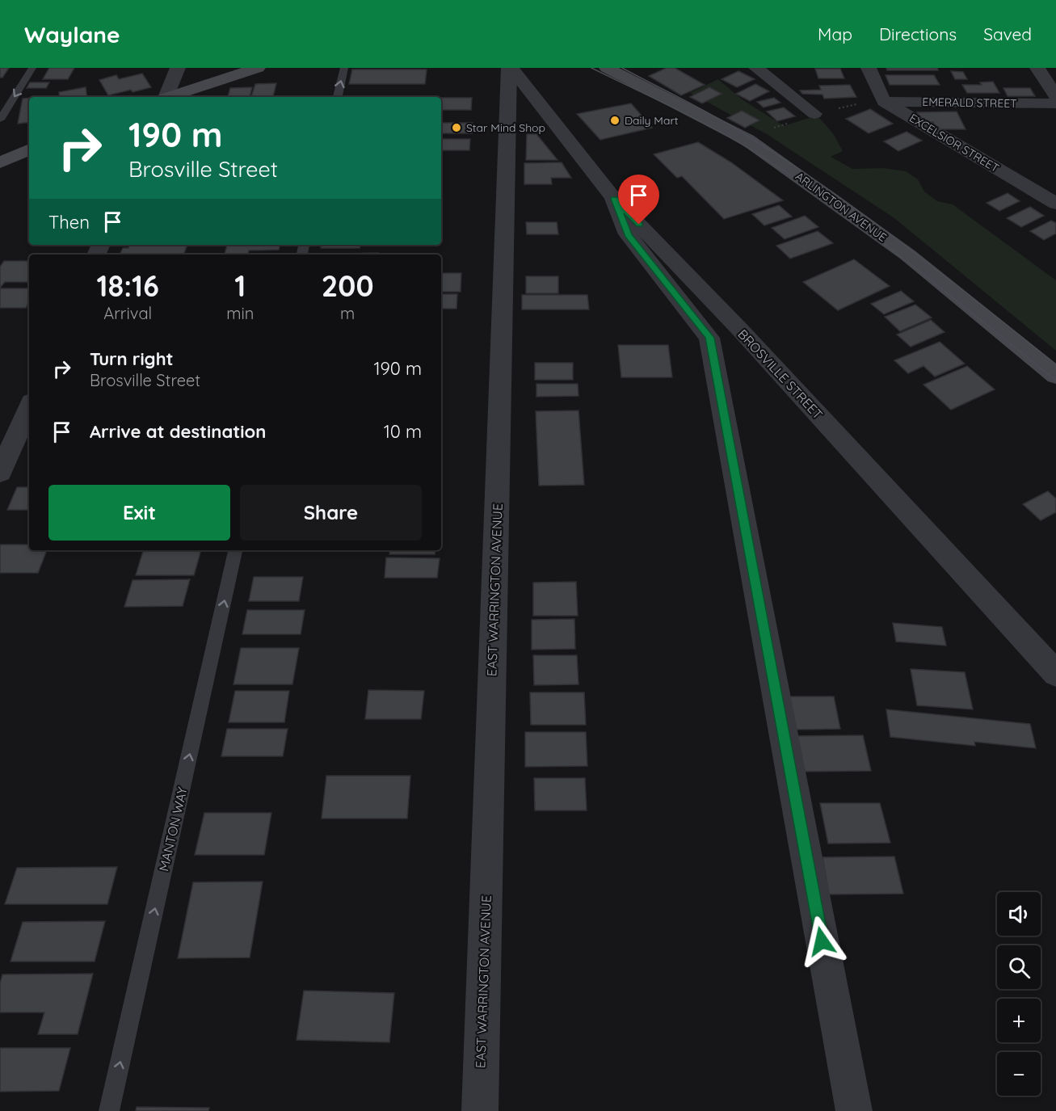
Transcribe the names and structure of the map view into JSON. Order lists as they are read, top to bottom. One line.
{"streets":{"main road":["ARLINGTON AVENUE"],"street":["EMERALD STREET","EXCELSIOR STREET","BROSVILLE STREET","EAST WARRINGTON AVENUE"],"lane":["MANTON WAY"]},"crossings":[["EMERALD STREET","EXCELSIOR STREET"],["BROSVILLE STREET","EAST WARRINGTON AVENUE"]],"one_way":["MANTON WAY"],"places":["Daily Mart","Star Mind Shop"],"page":{"header":"Waylane","nav":["Map","Directions","Saved"],"turn":["190 m","Brosville Street"],"then":"Then","eta":["18:16","Arrival","1","min","200","m"],"list":[{"name":"Turn right","note":"Brosville Street","value":"190 m"},{"name":"Arrive at destination","value":"10 m"}],"buttons":["Exit","Share"],"map_buttons":["+","−"]}}
